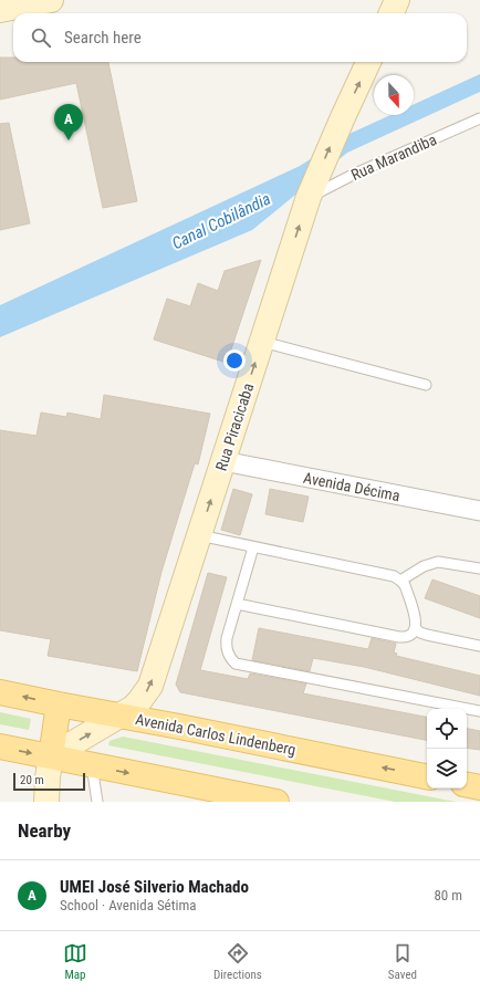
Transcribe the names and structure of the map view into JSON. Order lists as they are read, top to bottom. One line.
{"streets":{"main road":["Avenida Carlos Lindenberg"],"street":["Rua Piracicaba","Avenida Décima"],"lane":["Rua Marandiba"]},"crossings":[["Rua Marandiba","Rua Piracicaba"],["Rua Piracicaba","Avenida Décima"],["Rua Piracicaba","Avenida Carlos Lindenberg"]],"one_way":["Rua Piracicaba"],"water":["Canal Cobilândia"],"scale_bar":"20 m","north":"bottom","page":{"search":"Search here","pins":"A","scale":"20 m","heading":"Nearby","list":[{"mark":"A","name":"UMEI José Silverio Machado","note":"School · Avenida Sétima","value":"80 m"}],"nav":["Map","Directions","Saved"]}}
